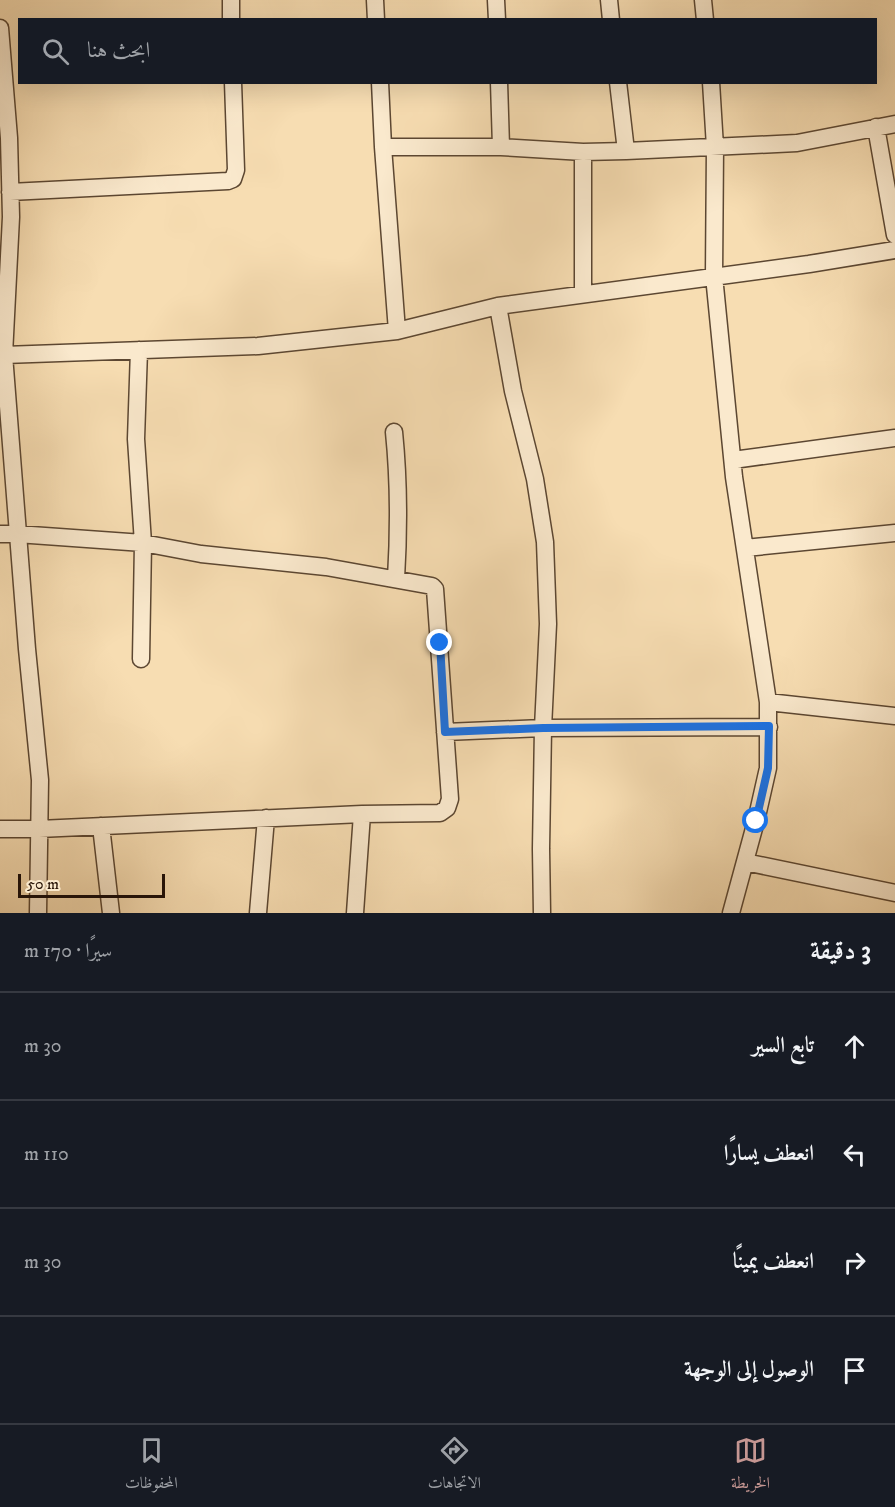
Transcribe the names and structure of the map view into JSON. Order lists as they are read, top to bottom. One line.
{"scale_bar":"50 m","page":{"search":"ابحث هنا","scale":"50 m","heading":["3 دقيقة","سيرًا · 170 m"],"list":[["تابع السير","30 m"],["انعطف يسارًا","110 m"],["انعطف يمينًا","30 m"],"الوصول إلى الوجهة"],"nav":["الخريطة","الاتجاهات","المحفوظات"]}}
